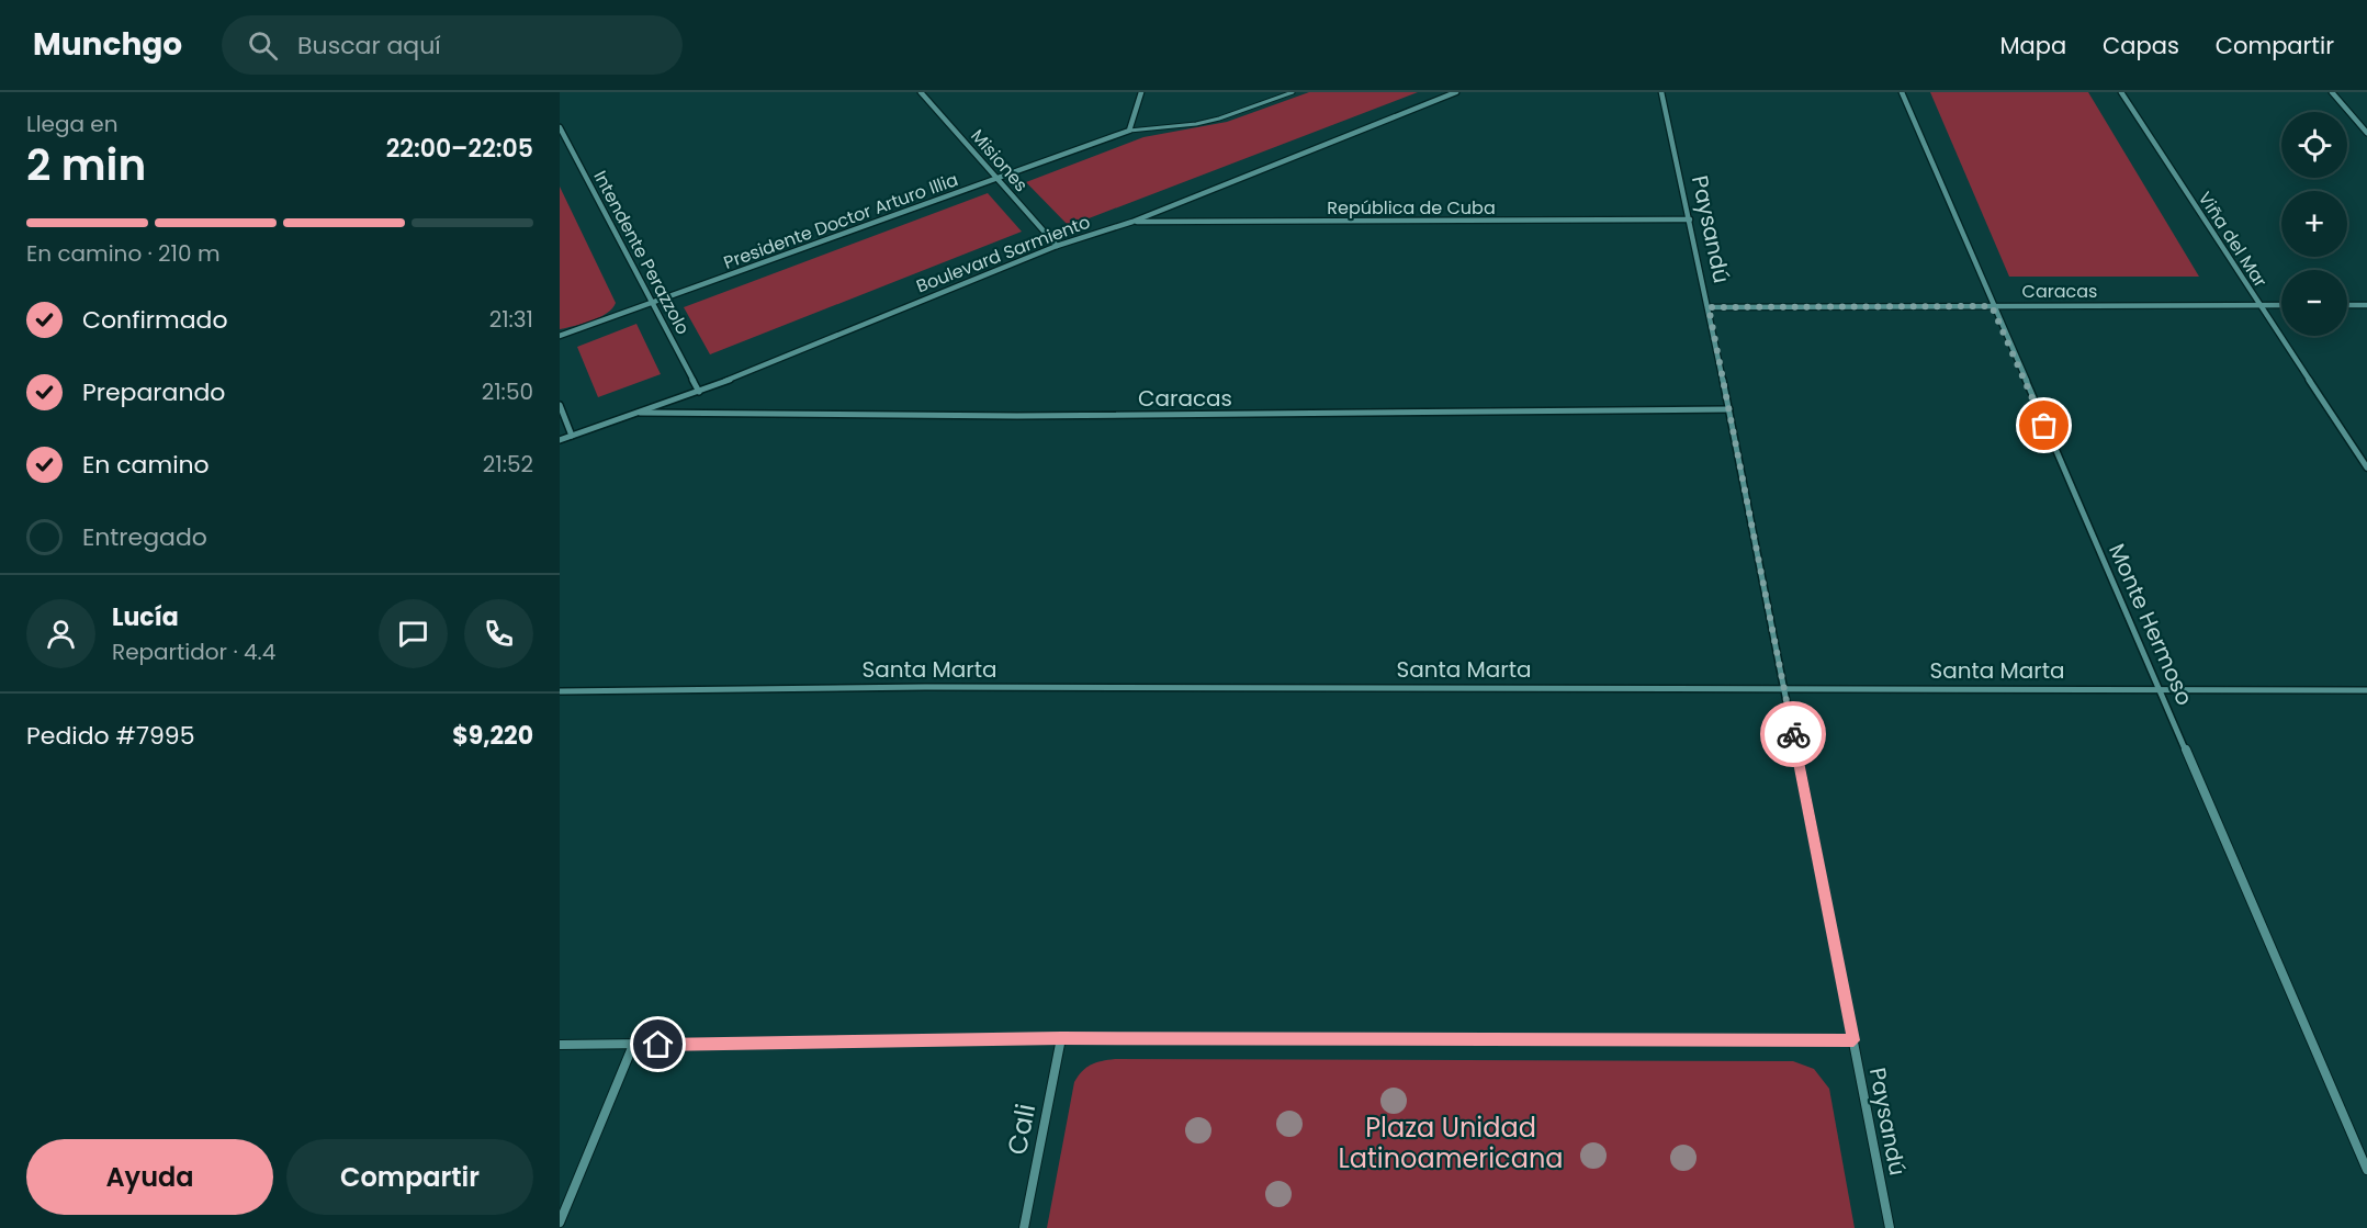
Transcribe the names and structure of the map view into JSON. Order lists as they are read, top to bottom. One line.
{"streets":{"street":["Misiones","República de Cuba","Presidente Doctor Arturo Illia","Paysandú","Viña del Mar","Intendente Perazzolo","Boulevard Sarmiento","Caracas","Monte Hermoso","Santa Marta","Cali"]},"crossings":[["Misiones","Presidente Doctor Arturo Illia"],["Misiones","Boulevard Sarmiento"],["República de Cuba","Paysandú"],["República de Cuba","Boulevard Sarmiento"],["Presidente Doctor Arturo Illia","Intendente Perazzolo"],["Paysandú","Caracas"],["Paysandú","Santa Marta"],["Viña del Mar","Caracas"],["Intendente Perazzolo","Boulevard Sarmiento"],["Boulevard Sarmiento","Caracas"],["Caracas","Monte Hermoso"],["Monte Hermoso","Santa Marta"]],"parks":["Plaza Unidad Latinoamericana"],"page":{"header":"Munchgo","search":"Buscar aquí","nav":["Mapa","Capas","Compartir"],"heading":["2 min","Llega en","22:00–22:05"],"panel":["Lucía","Repartidor · 4.4","Pedido #7995","$9,220"],"map_buttons":["+","−"],"bar":"En camino · 210 m","list":[["Confirmado","21:31"],["Preparando","21:50"],["En camino","21:52"],"Entregado"],"buttons":["Ayuda","Compartir"]}}
